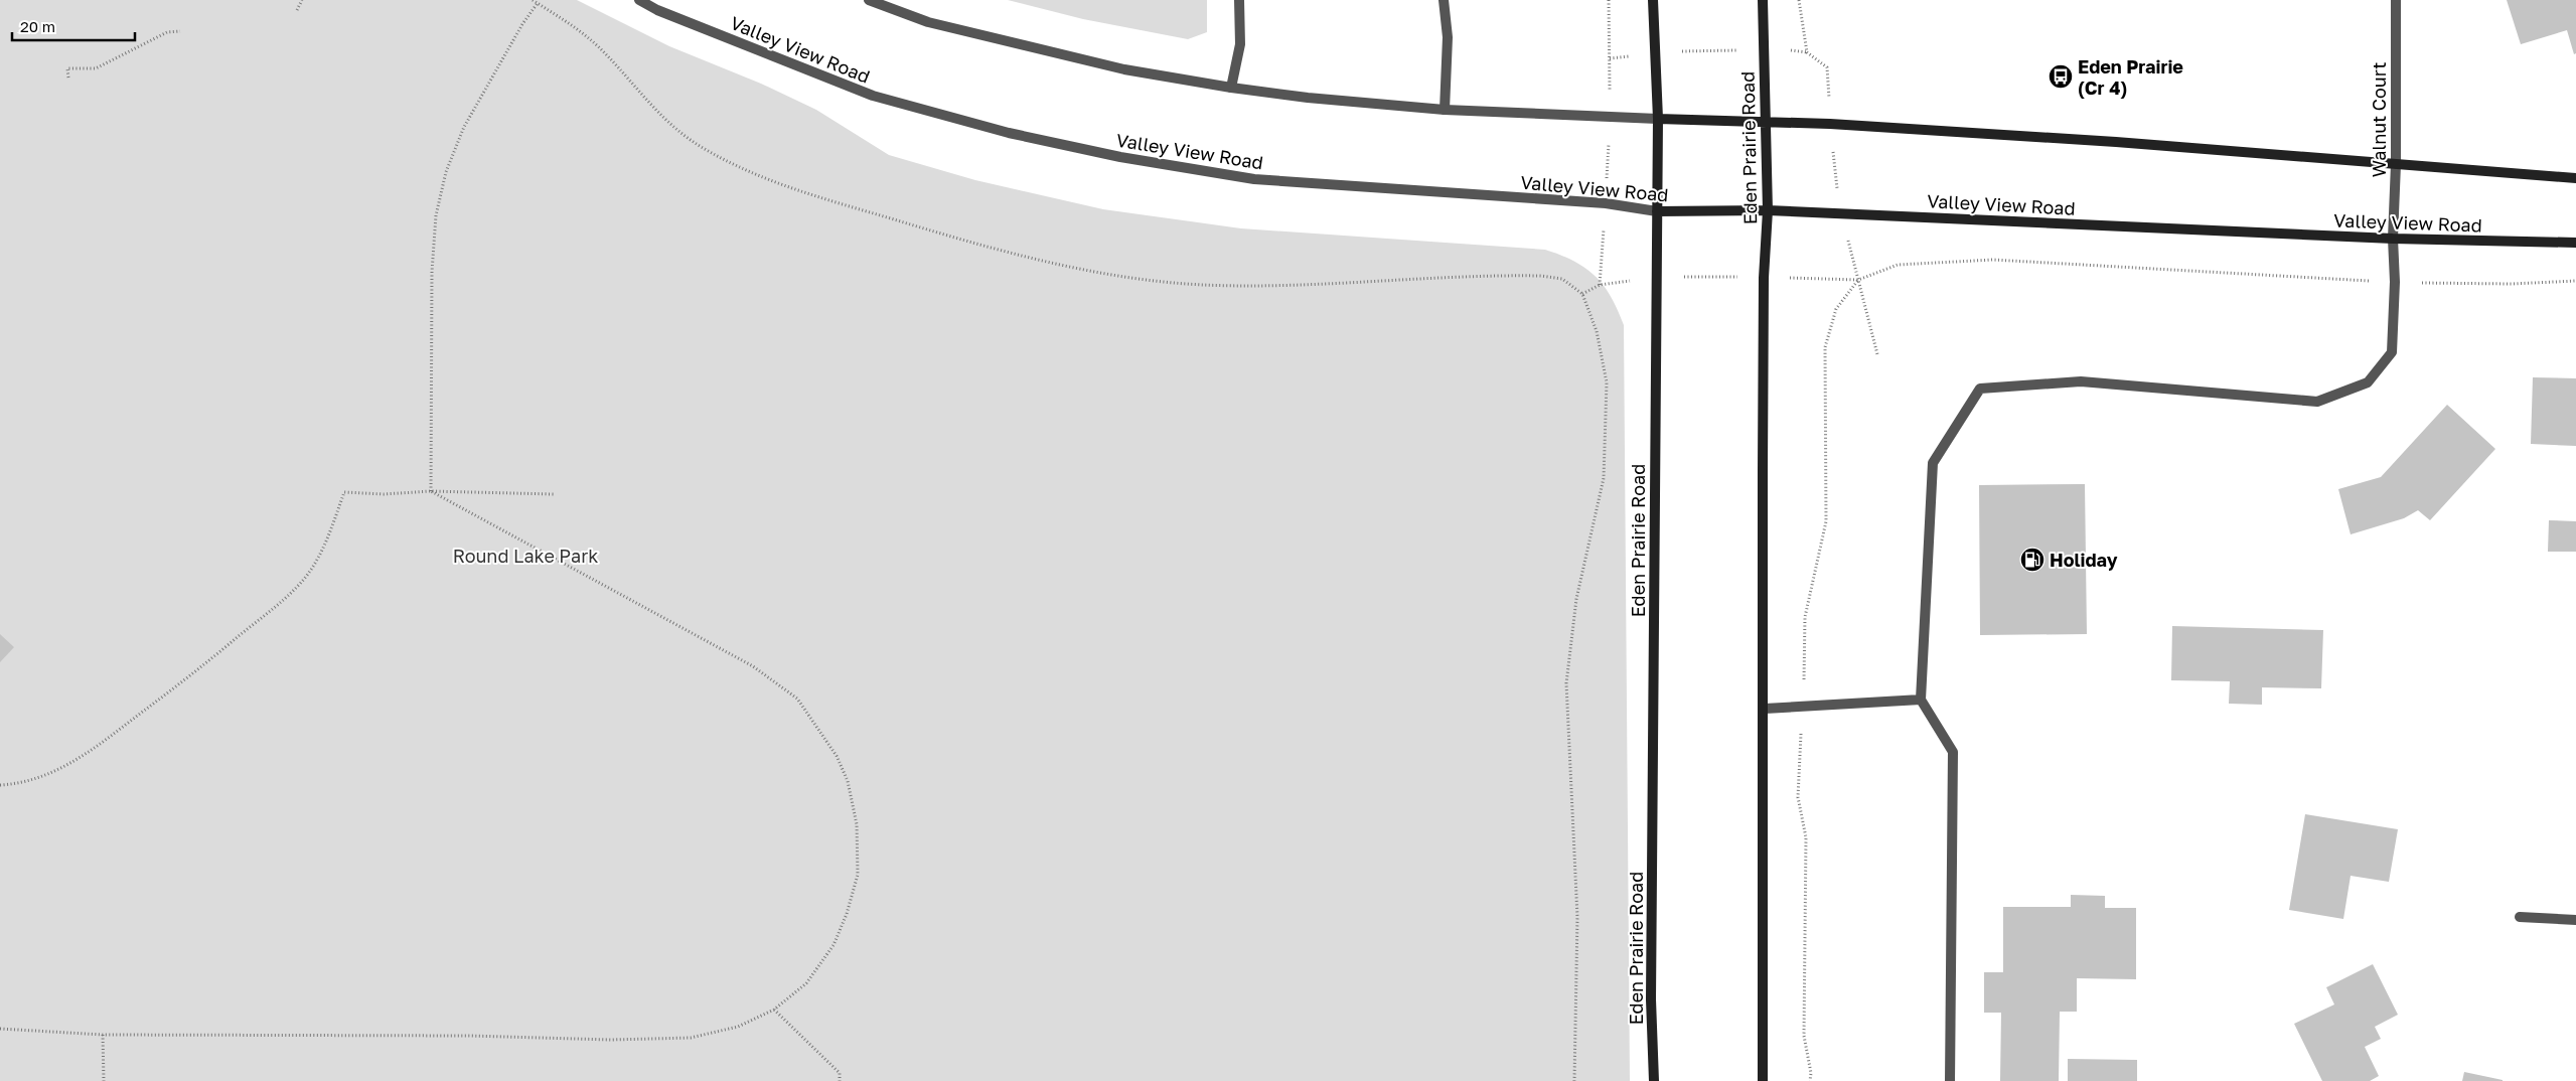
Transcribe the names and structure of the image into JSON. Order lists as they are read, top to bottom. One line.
{"streets":{"main road":["Valley View Road","Eden Prairie Road"],"street":["Walnut Court"]},"crossings":[["Valley View Road","Walnut Court"],["Valley View Road","Eden Prairie Road"]],"parks":["Round Lake Park"],"places":{"bus stop":["Eden Prairie (Cr 4)"],"fuel station":["Holiday"]},"scale_bar":"20 m"}
